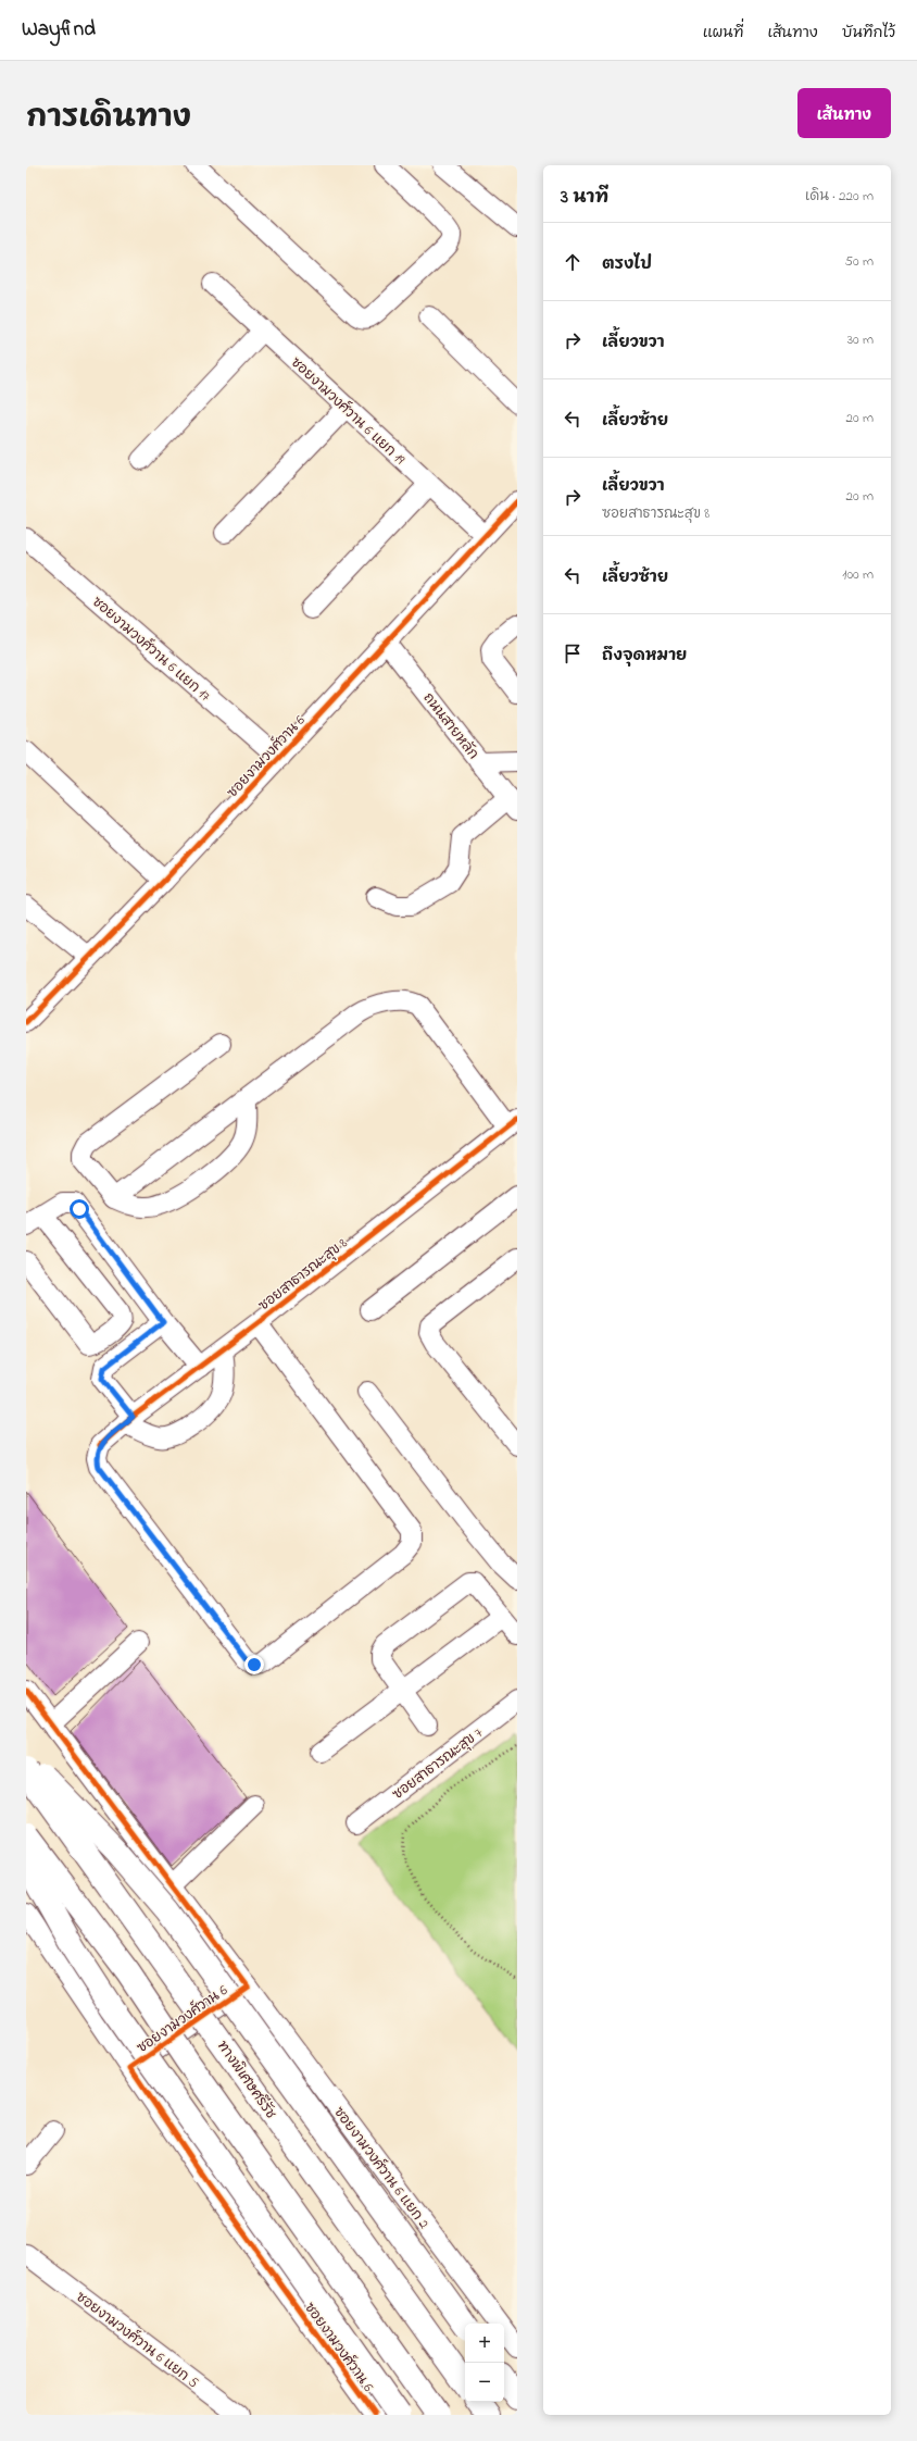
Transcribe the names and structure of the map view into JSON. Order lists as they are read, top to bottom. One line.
{"streets":{"highway":["ทางพิเศษศรีรัช"],"street":["ซอยงามวงศ์วาน 6 แยก 19","ซอยงามวงศ์วาน 6 แยก 17","ถนนสายหลัก","ซอยงามวงศ์วาน 6","ซอยสาธารณะสุข 8","ซอยสาธารณะสุข 7","ซอยงามวงศ์วาน 6 แยก 2","ซอยงามวงศ์วาน 6 แยก 5"]},"crossings":[["ซอยงามวงศ์วาน 6 แยก 19","ซอยงามวงศ์วาน 6"],["ซอยงามวงศ์วาน 6 แยก 17","ซอยงามวงศ์วาน 6"],["ถนนสายหลัก","ซอยงามวงศ์วาน 6"],["ซอยงามวงศ์วาน 6","ซอยงามวงศ์วาน 6 แยก 2"]],"page":{"header":"Wayfind","nav":["แผนที่","เส้นทาง","บันทึกไว้"],"title":"การเดินทาง","buttons":"เส้นทาง","heading":["3 นาที","เดิน · 220 m"],"list":[["ตรงไป","50 m"],["เลี้ยวขวา","30 m"],["เลี้ยวซ้าย","20 m"],["เลี้ยวขวา","ซอยสาธารณะสุข 8","20 m"],["เลี้ยวซ้าย","100 m"],"ถึงจุดหมาย"],"map_buttons":["+","−"]}}
